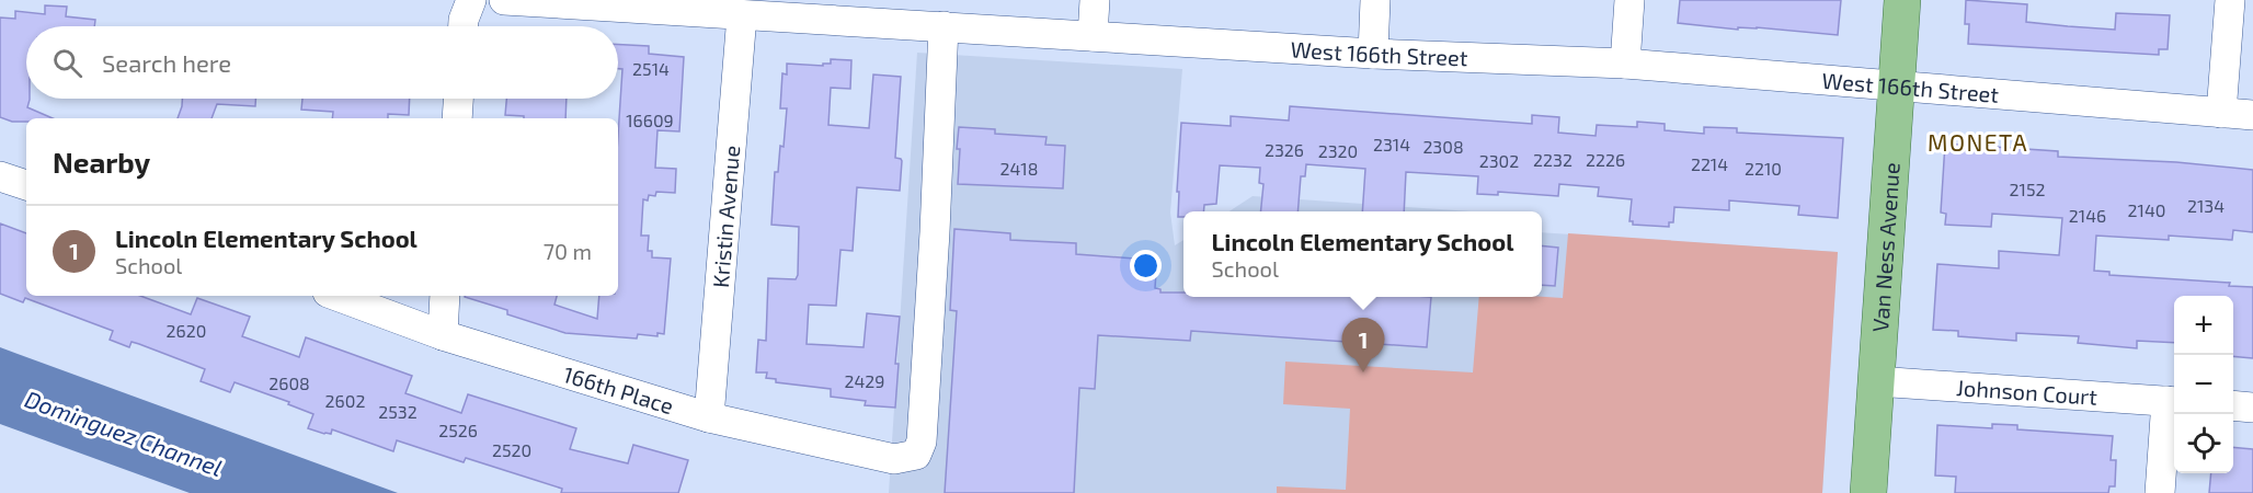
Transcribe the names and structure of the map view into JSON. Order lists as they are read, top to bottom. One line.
{"streets":{"main road":["Van Ness Avenue"],"street":["West 166th Street","Kristin Avenue","166th Place","Johnson Court"]},"crossings":[["West 166th Street","Kristin Avenue"],["West 166th Street","Van Ness Avenue"],["West 166th Street","166th Place"],["Kristin Avenue","166th Place"],["Van Ness Avenue","Johnson Court"]],"districts":["MONETA"],"water":["Dominguez Channel"],"house_numbers":["2514","16609","2314","2308","2326","2320","2232","2226","2302","2214","2418","2210","2152","2134","2140","2146","2620","2429","2608","2602","2532","2526","2520"],"page":{"search":"Search here","heading":"Nearby","list":[{"mark":"1","name":"Lincoln Elementary School","note":"School","value":"70 m"}],"popup":["Lincoln Elementary School","School"],"map_buttons":["+","−"],"pins":"1"}}
